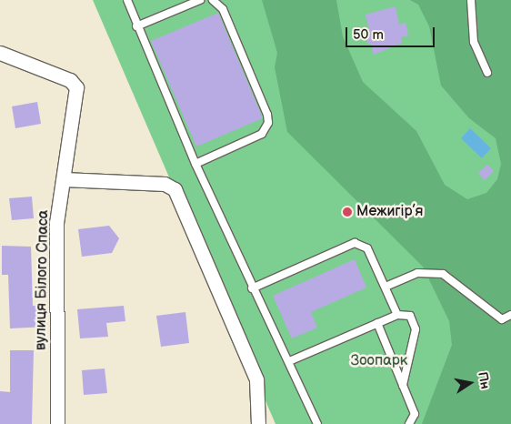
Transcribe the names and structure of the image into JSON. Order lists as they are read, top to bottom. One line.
{"streets":{"street":["вулиця Білого Спаса"]},"parks":["Зоопарк"],"places":["Межигір’я"],"scale_bar":"50 m","north":"right"}
